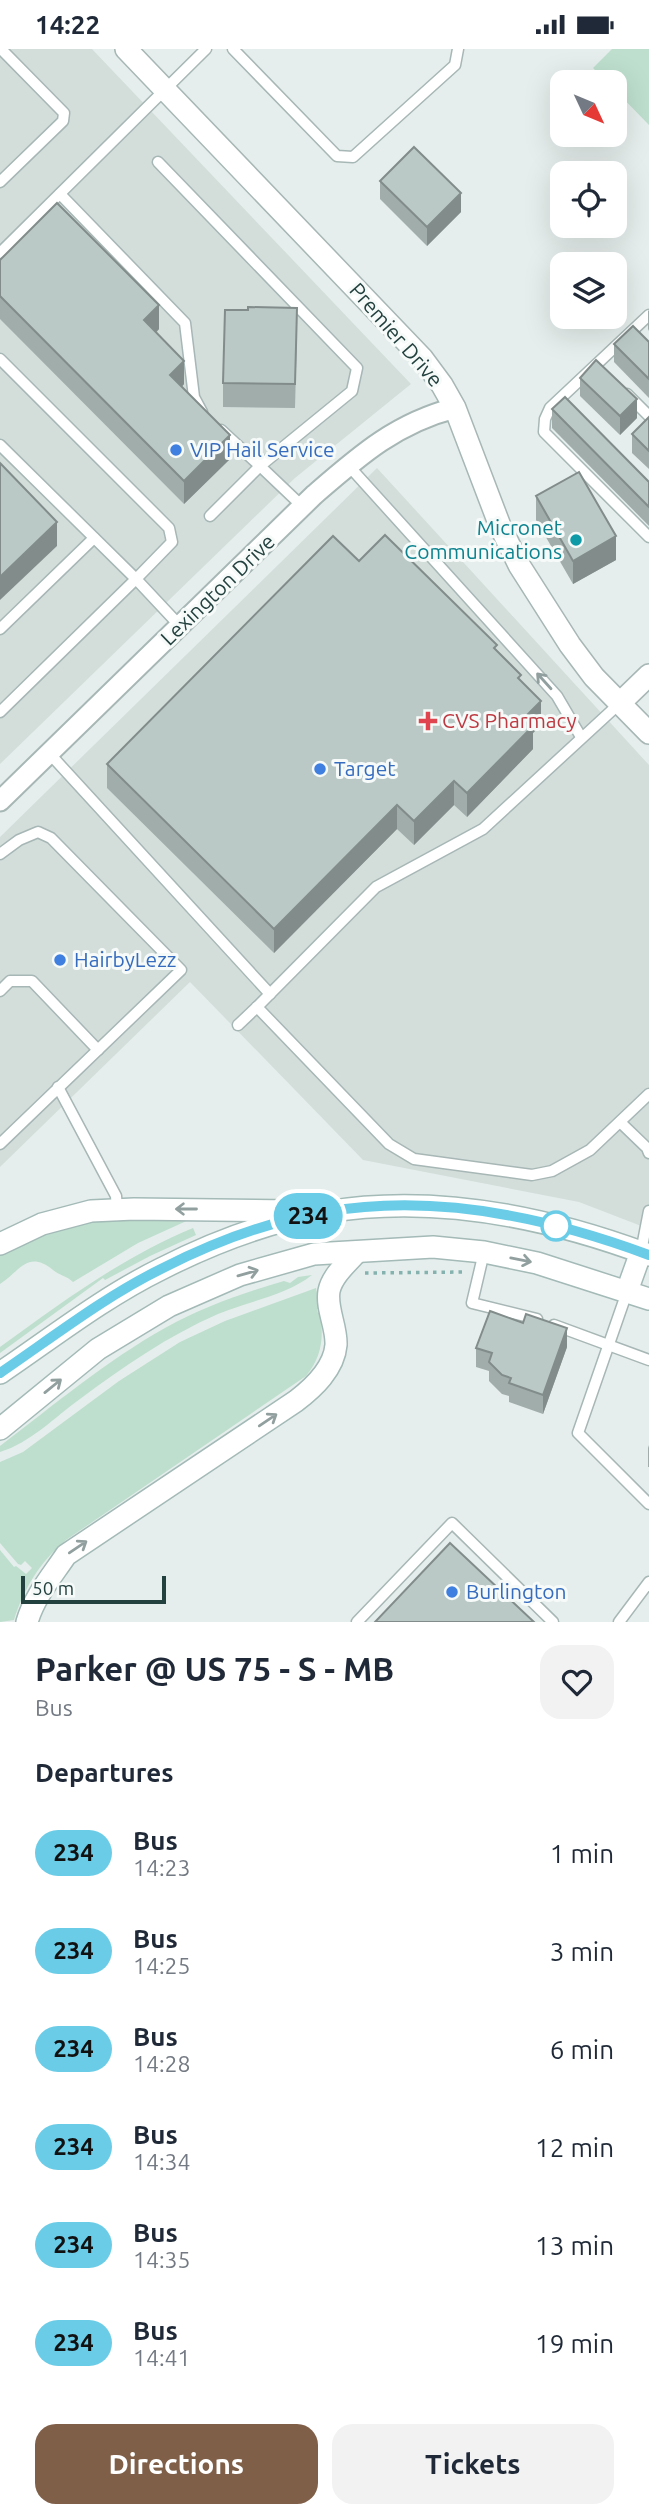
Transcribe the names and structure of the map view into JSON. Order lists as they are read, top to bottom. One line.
{"streets":{"main road":["Premier Drive"],"street":["Lexington Drive"]},"crossings":[["Premier Drive","Lexington Drive"]],"places":{"other":["VIP Hail Service","Micronet Communications","Target","HairbyLezz","Burlington"],"health":["CVS Pharmacy"]},"lines":["bus line 234"],"scale_bar":"50 m","north":"bottom right","page":{"status":"14:22","on_map":"234","scale":"50 m","heading":[["Parker @ US 75 - S - MB","Bus"],"Departures"],"list":[{"mark":"234","name":"Bus","note":"14:23","value":"1 min"},{"mark":"234","name":"Bus","note":"14:25","value":"3 min"},{"mark":"234","name":"Bus","note":"14:28","value":"6 min"},{"mark":"234","name":"Bus","note":"14:34","value":"12 min"},{"mark":"234","name":"Bus","note":"14:35","value":"13 min"},{"mark":"234","name":"Bus","note":"14:41","value":"19 min"}],"buttons":["Directions","Tickets"]}}
